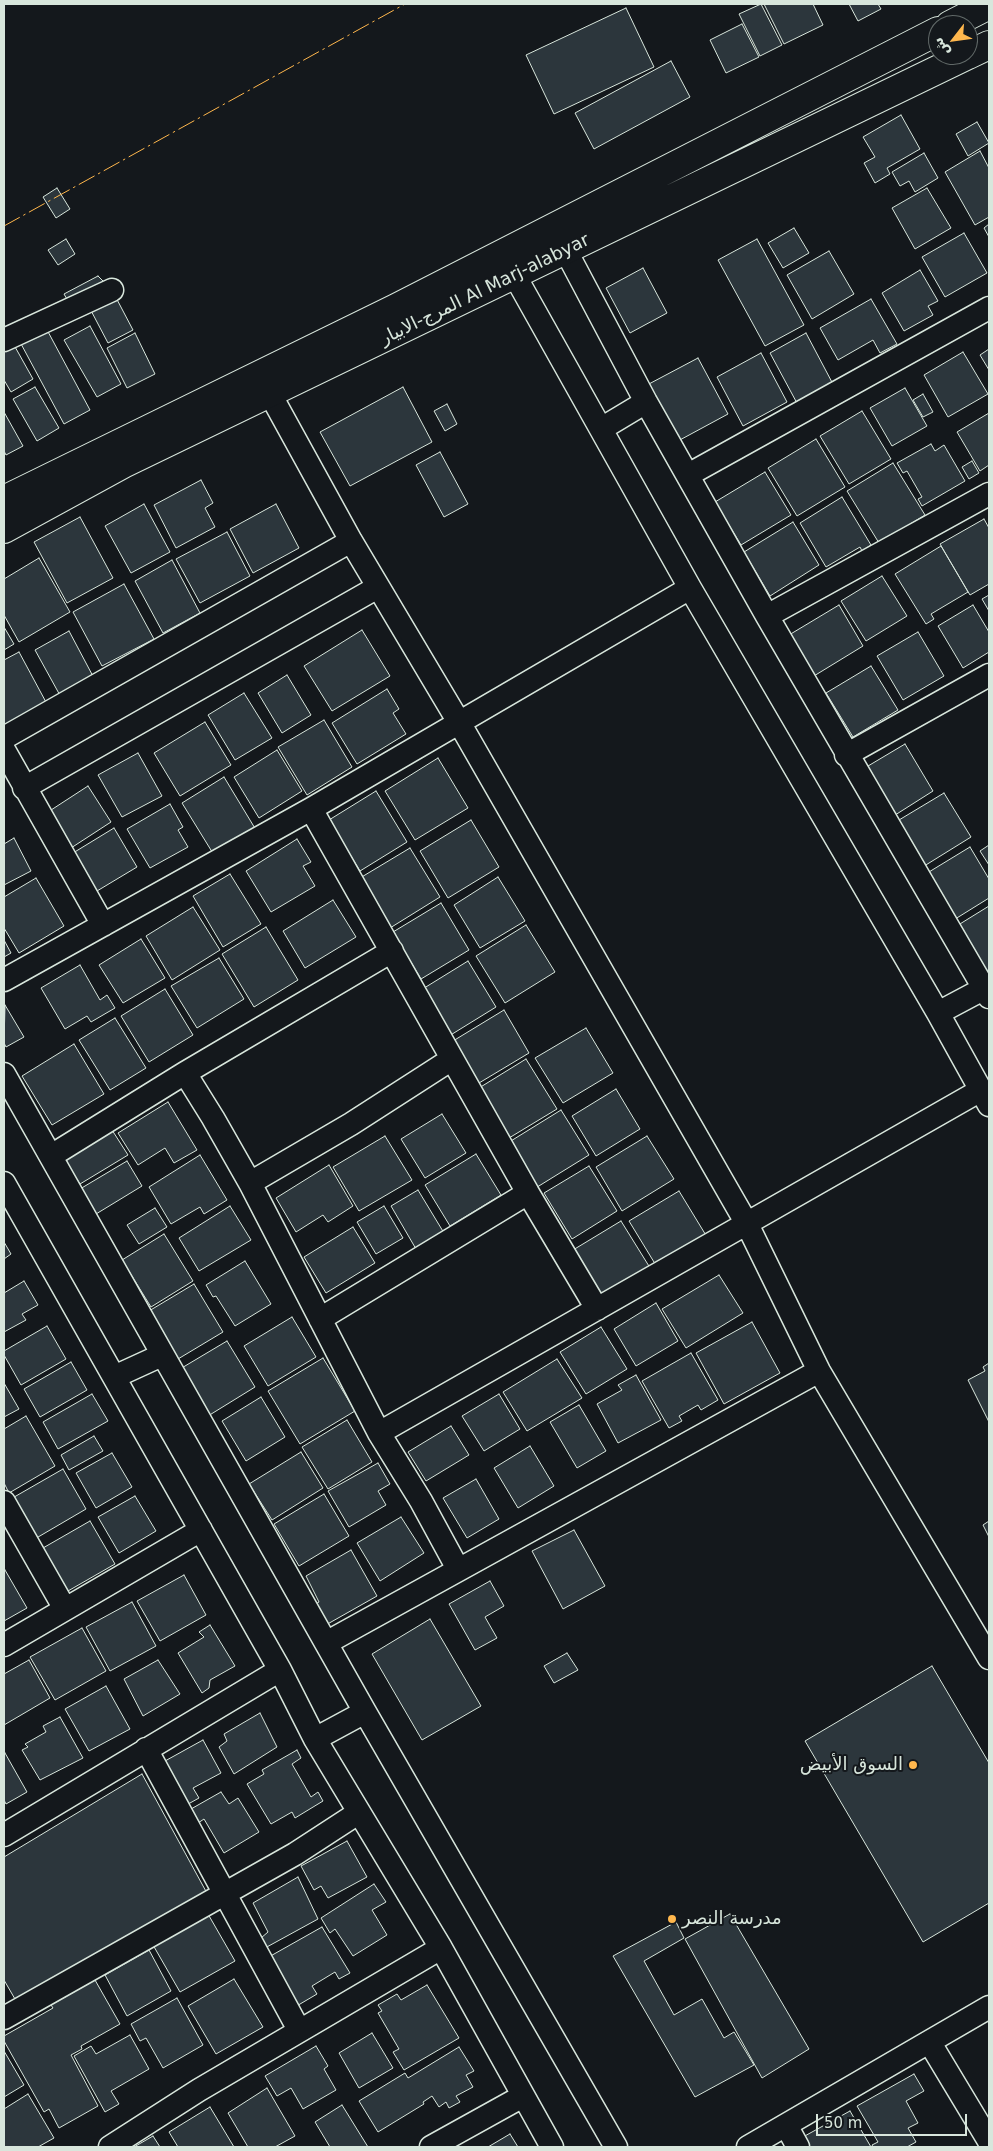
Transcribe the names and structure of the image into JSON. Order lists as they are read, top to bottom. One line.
{"streets":{"main road":["المرج-الابيار Al Marj-alabyar"]},"places":["السوق الأبيض","مدرسة النصر"],"scale_bar":"50 m","north":"bottom left"}
